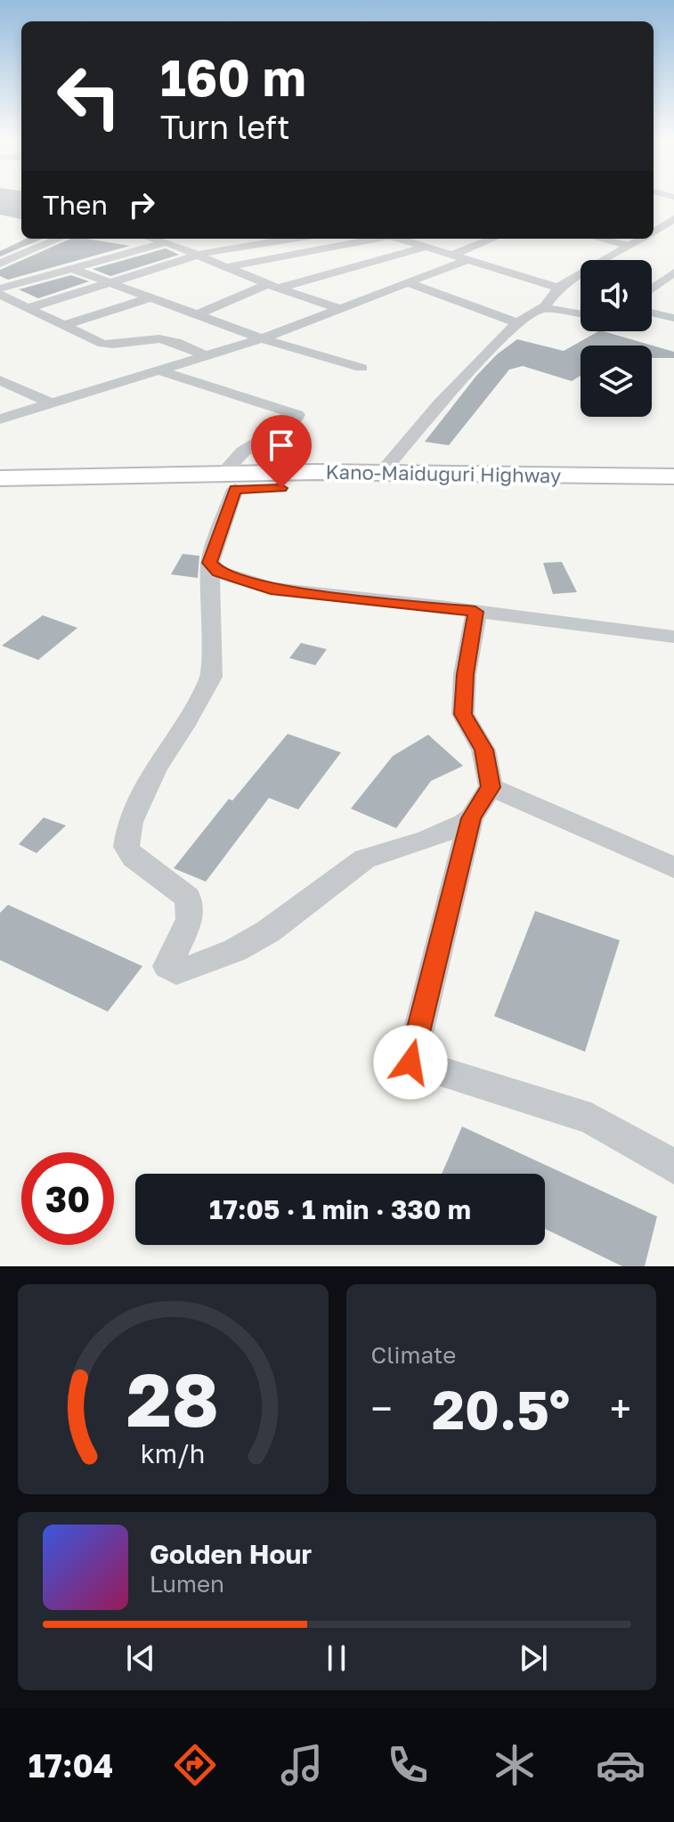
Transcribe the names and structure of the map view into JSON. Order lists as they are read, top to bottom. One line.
{"streets":{"highway":["Kano-Maiduguri Highway"]},"page":{"turn":["160 m","Turn left"],"then":"Then","limit":"30","trip":"17:05 · 1 min · 330 m","tile":"Climate","heat":["−","20.5°","+"],"song":["Golden Hour","Lumen"],"tabs":"17:04","gauge":["28","km/h"]}}
